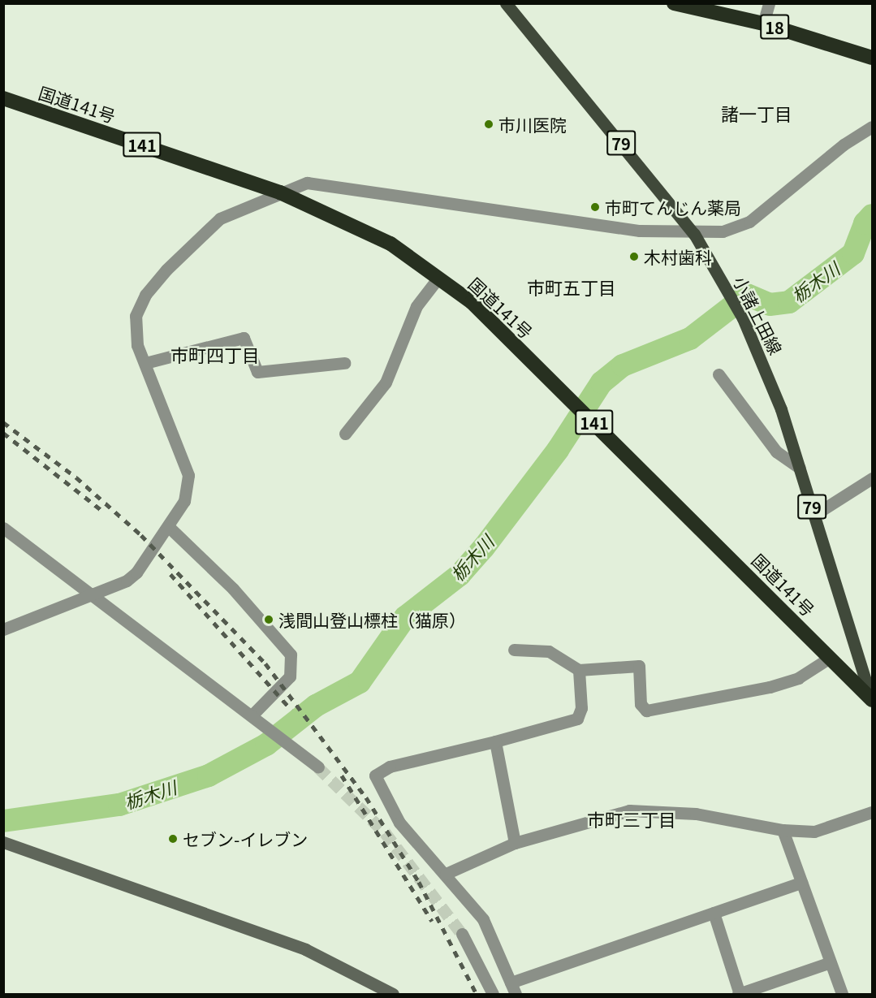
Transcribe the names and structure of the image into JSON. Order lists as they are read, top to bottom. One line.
{"streets":{"highway":["18","国道141号","141"],"main road":["79","小諸上田線"]},"crossings":[["国道141号","小諸上田線"]],"districts":["諸一丁目","市町五丁目","市町四丁目","市町三丁目"],"water":["栃木川"],"places":["市川医院","市町てんじん薬局","木村歯科","浅間山登山標柱（猫原）","セブン-イレブン"]}
